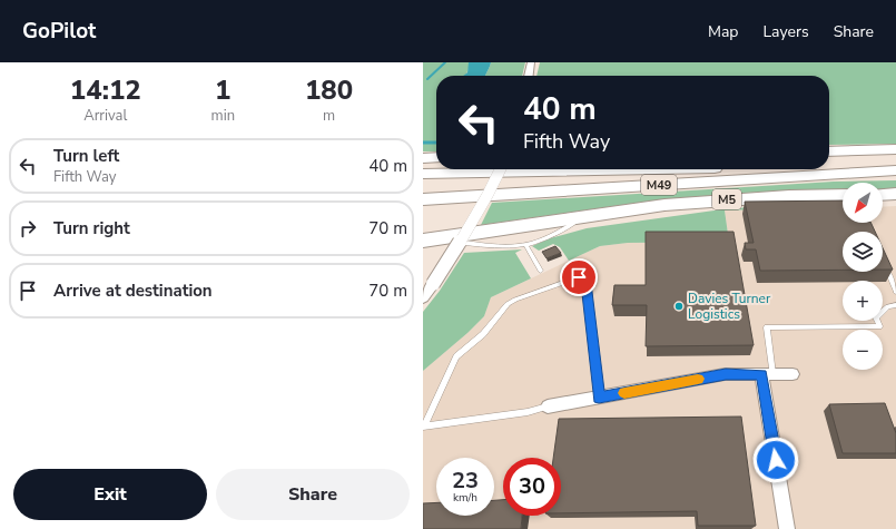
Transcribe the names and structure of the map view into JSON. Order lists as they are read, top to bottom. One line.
{"streets":{"highway":["M49","M5"]},"places":["Davies Turner Logistics"],"north":"bottom left","page":{"header":"GoPilot","nav":["Map","Layers","Share"],"eta":["14:12","Arrival","1","min","180","m"],"turn":["40 m","Fifth Way"],"list":[{"name":"Turn left","note":"Fifth Way","value":"40 m"},{"name":"Turn right","value":"70 m"},{"name":"Arrive at destination","value":"70 m"}],"map_buttons":["+","−"],"speed":"23 km/h","limit":"30","buttons":["Exit","Share"]}}
